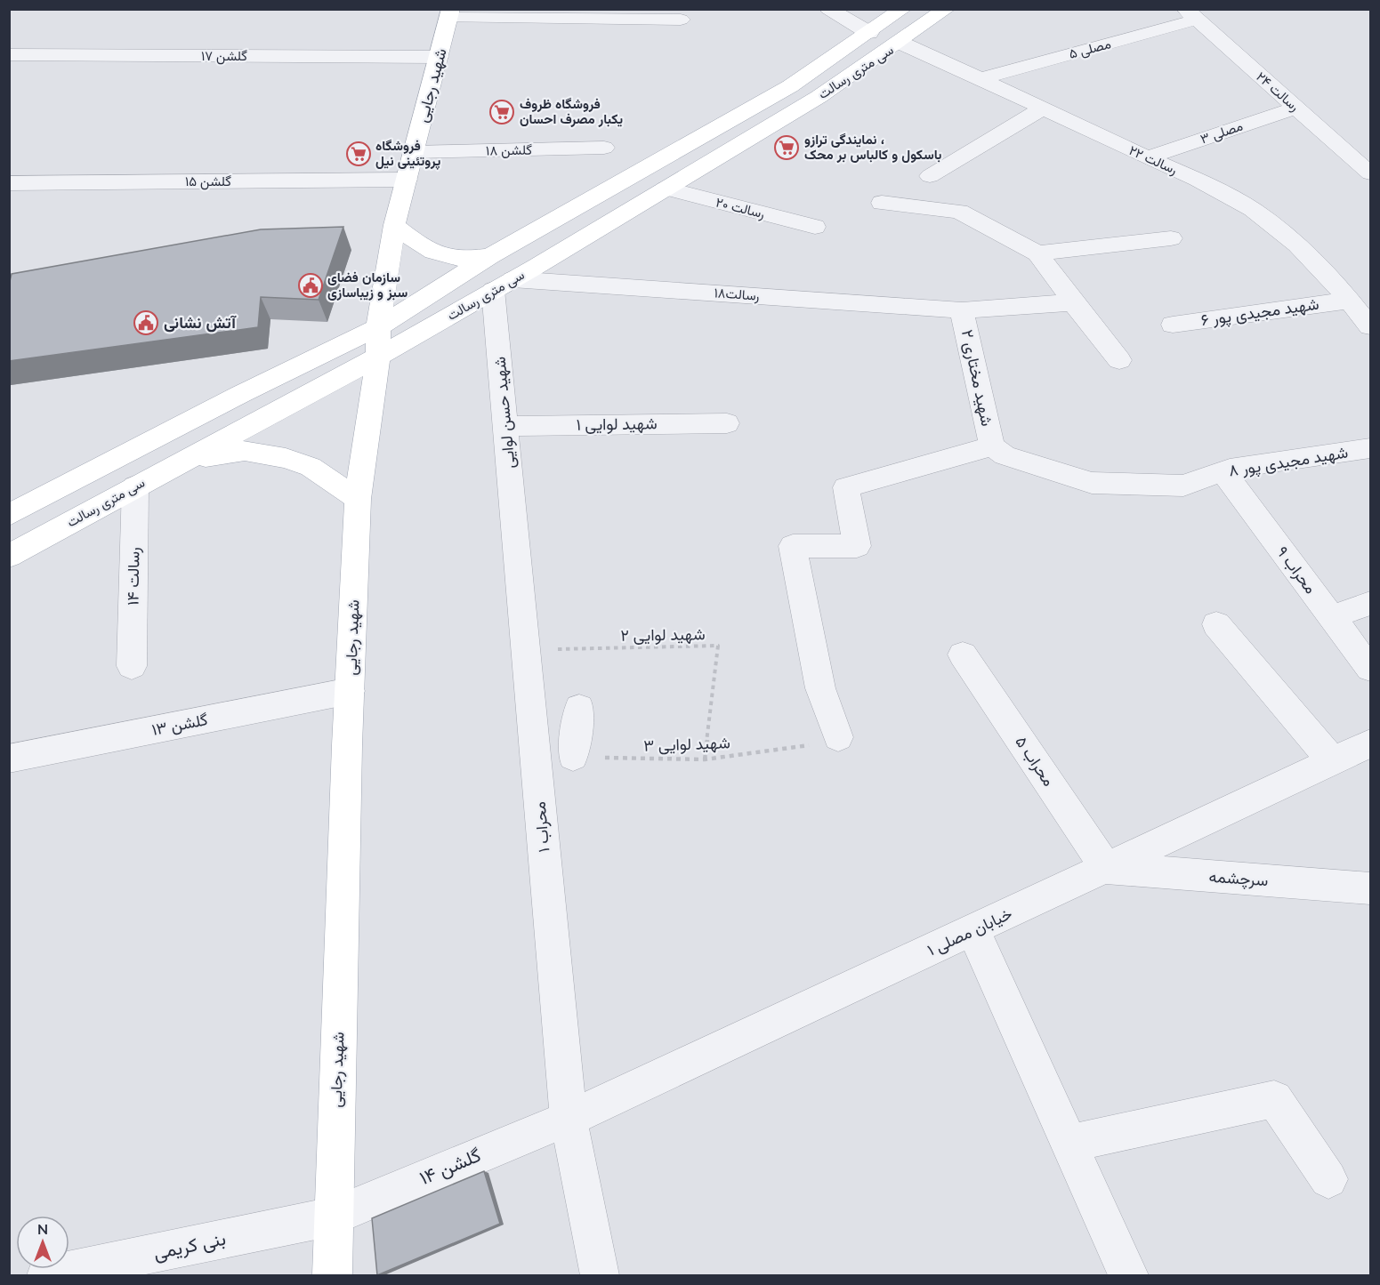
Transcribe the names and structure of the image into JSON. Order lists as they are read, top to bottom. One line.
{"streets":{"main road":["سی متری رسالت","شهید رجایی"],"street":["۵ مصلی","گلشن ۱۷","۲۴ رسالت","۳ مصلی","۱۸ گلشن","۲۲ رسالت","گلشن ۱۵","۲۰ رسالت","رسالت۱۸","۶ شهید مجیدی پور","۲ شهید مختاری","شهید حسن لوایی","۱ شهید لوایی","۸ شهید مجیدی پور","۹ محراب","۱۴ رسالت","۱۳ گلشن","۵ محراب","۱ محراب","سرچشمه","خیابان مصلی ۱","گلشن ۱۴","بنی کریمی"],"path":["۲ شهید لوایی","۳ شهید لوایی"]},"crossings":[["۵ مصلی","۲۴ رسالت"],["۵ مصلی","۲۲ رسالت"],["گلشن ۱۷","شهید رجایی"],["سی متری رسالت","شهید رجایی"],["سی متری رسالت","۲۲ رسالت"],["سی متری رسالت","۲۰ رسالت"],["سی متری رسالت","رسالت۱۸"],["سی متری رسالت","شهید حسن لوایی"],["سی متری رسالت","۱۴ رسالت"],["شهید رجایی","۱۸ گلشن"],["شهید رجایی","گلشن ۱۵"],["شهید رجایی","۱۳ گلشن"],["شهید رجایی","گلشن ۱۴"],["شهید رجایی","بنی کریمی"],["۲۴ رسالت","۳ مصلی"],["۳ مصلی","۲۲ رسالت"],["۲۲ رسالت","۶ شهید مجیدی پور"],["رسالت۱۸","۲ شهید مختاری"],["رسالت۱۸","شهید حسن لوایی"],["۲ شهید مختاری","۸ شهید مجیدی پور"],["شهید حسن لوایی","۱ شهید لوایی"],["شهید حسن لوایی","۱ محراب"],["۸ شهید مجیدی پور","۹ محراب"],["۲ شهید لوایی","۳ شهید لوایی"],["۲ شهید لوایی","۱ محراب"],["۵ محراب","سرچشمه"],["۵ محراب","خیابان مصلی ۱"],["۱ محراب","خیابان مصلی ۱"],["۱ محراب","گلشن ۱۴"],["سرچشمه","خیابان مصلی ۱"],["خیابان مصلی ۱","گلشن ۱۴"],["گلشن ۱۴","بنی کریمی"]],"places":{"supermarket":["فروشگاه ظروف یکبار مصرف احسان","نمایندگی ترازو ، باسکول و کالباس بر محک","فروشگاه پروتئینی نیل"],"public building":["سازمان فضای سبز و زیباسازی","آتش نشانی"]},"north":"top"}
